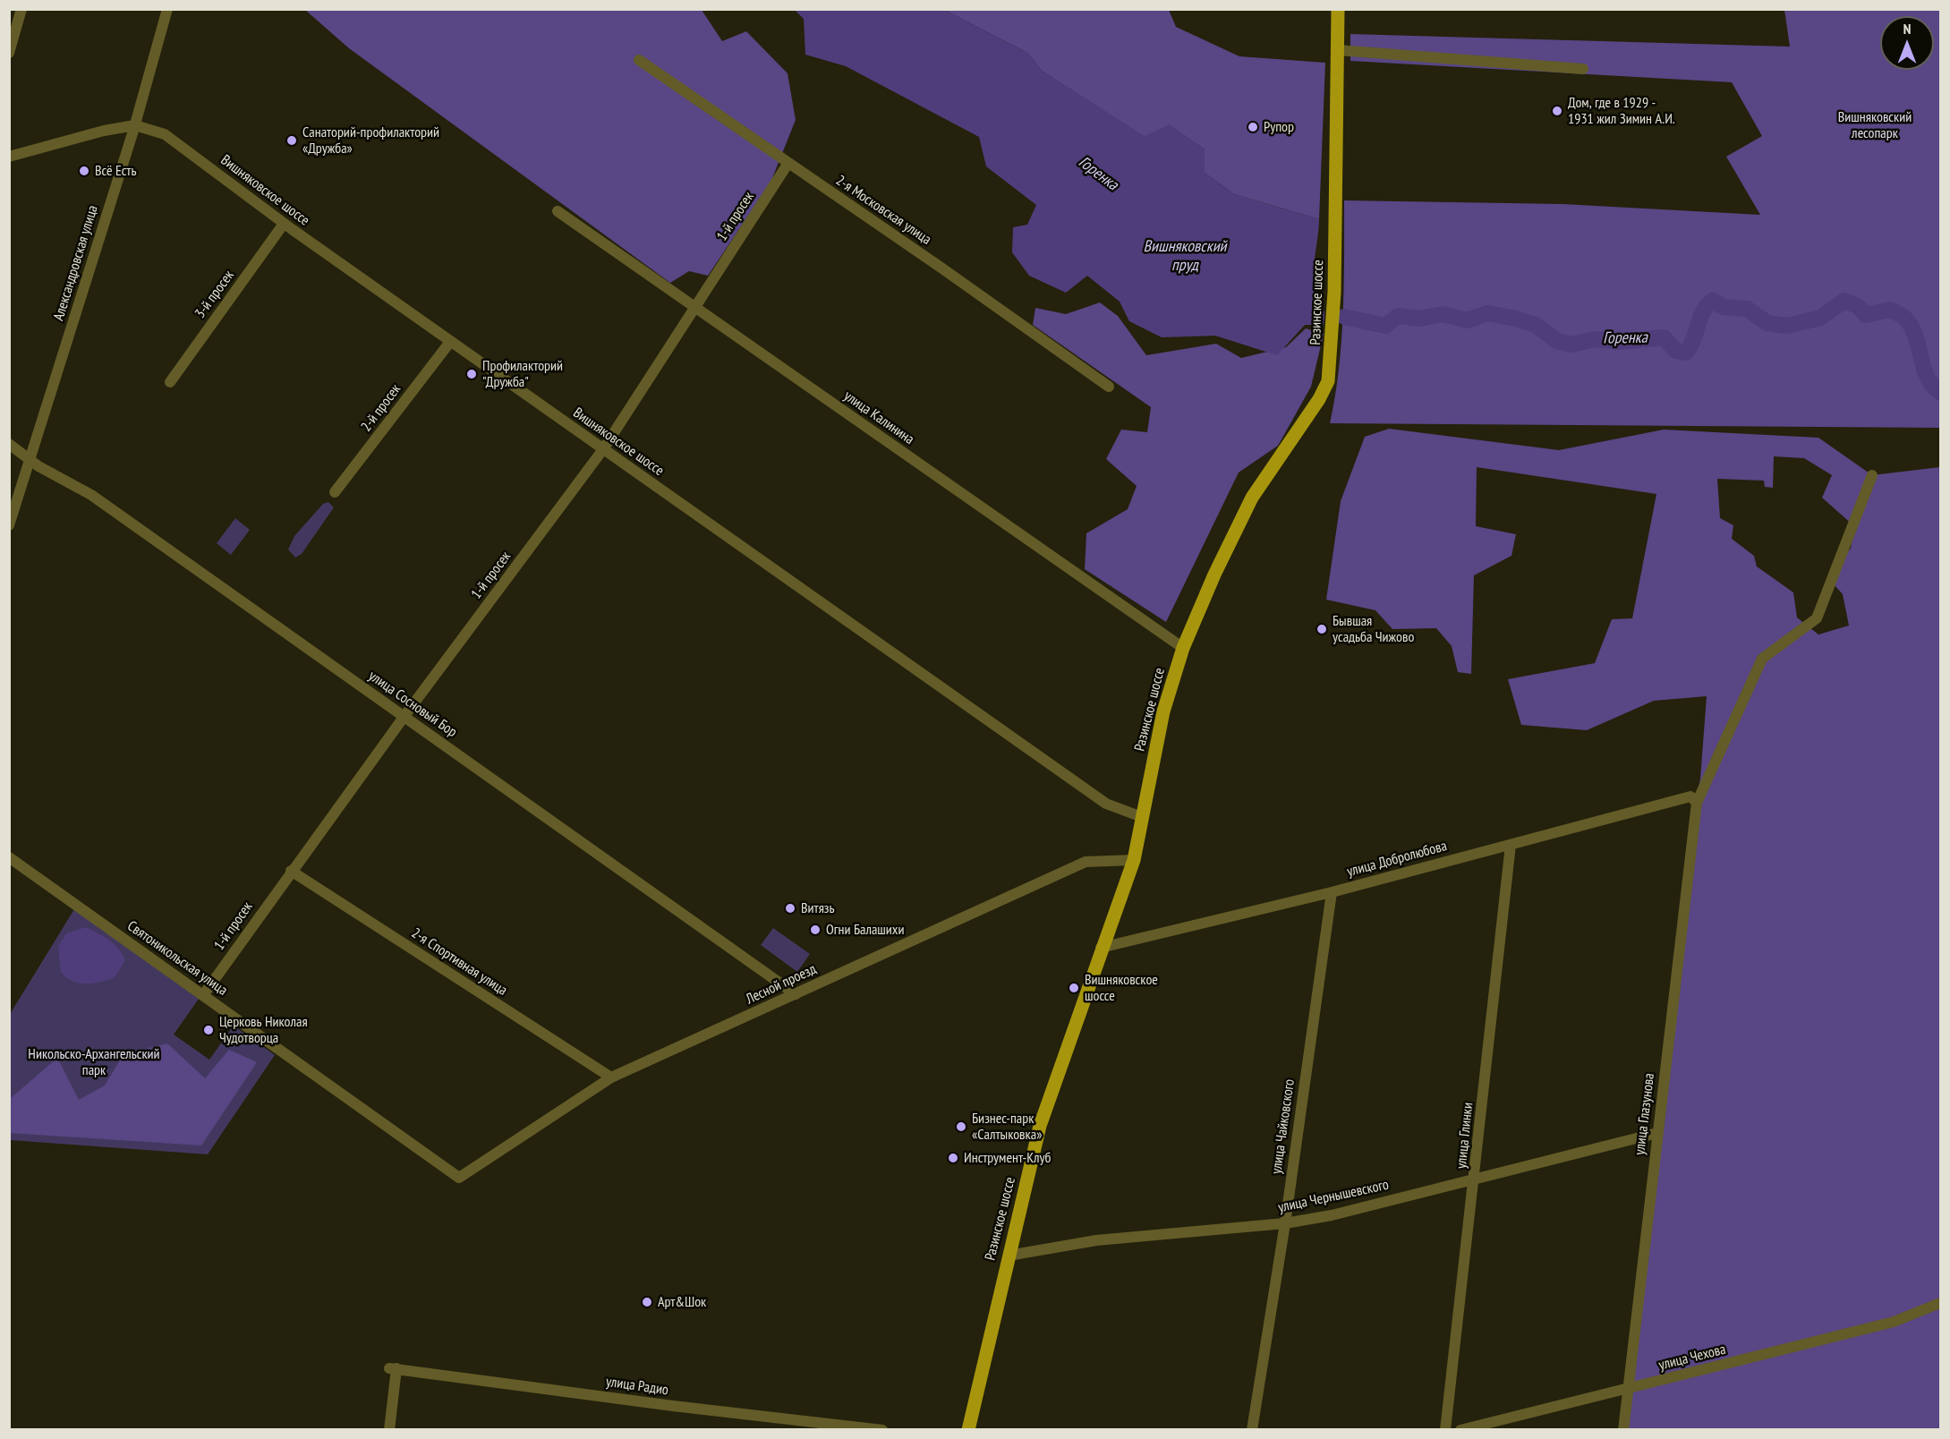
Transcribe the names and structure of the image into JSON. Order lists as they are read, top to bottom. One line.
{"streets":{"main road":["Разинское шоссе"],"street":["Вишняковское шоссе","2-я Московская улица","1-й просек","Александровская улица","3-й просек","2-й просек","улица Калинина","улица Сосновый Бор","улица Добролюбова","Святоникольская улица","2-я Спортивная улица","Лесной проезд","улица Глазунова","улица Чайковского","улица Глинки","улица Чернышевского","улица Чехова","улица Радио"]},"crossings":[["Вишняковское шоссе","1-й просек"],["Вишняковское шоссе","Александровская улица"],["Вишняковское шоссе","3-й просек"],["Вишняковское шоссе","Разинское шоссе"],["Вишняковское шоссе","2-й просек"],["2-я Московская улица","1-й просек"],["1-й просек","улица Калинина"],["1-й просек","улица Сосновый Бор"],["1-й просек","Святоникольская улица"],["1-й просек","2-я Спортивная улица"],["Александровская улица","улица Сосновый Бор"],["Разинское шоссе","улица Калинина"],["Разинское шоссе","улица Добролюбова"],["Разинское шоссе","Лесной проезд"],["Разинское шоссе","улица Чернышевского"],["улица Сосновый Бор","Лесной проезд"],["улица Добролюбова","улица Глазунова"],["улица Добролюбова","улица Чайковского"],["улица Добролюбова","улица Глинки"],["Святоникольская улица","Лесной проезд"],["2-я Спортивная улица","Лесной проезд"],["улица Глазунова","улица Чернышевского"],["улица Глазунова","улица Чехова"],["улица Чайковского","улица Чернышевского"],["улица Глинки","улица Чернышевского"]],"water":["Горенка","Вишняковский пруд"],"parks":["Вишняковский лесопарк","Никольско-Архангельский парк"],"places":["Дом, где в 1929 - 1931 жил Зимин А.И.","Рупор","Санаторий-профилакторий «Дружба»","Всё Есть","Профилакторий \"Дружба\"","Бывшая усадьба Чижово","Витязь","Огни Балашихи","Вишняковское шоссе","Церковь Николая Чудотворца","Бизнес-парк «Салтыковка»","Инструмент-Клуб","Арт&Шок"],"north":"top"}
